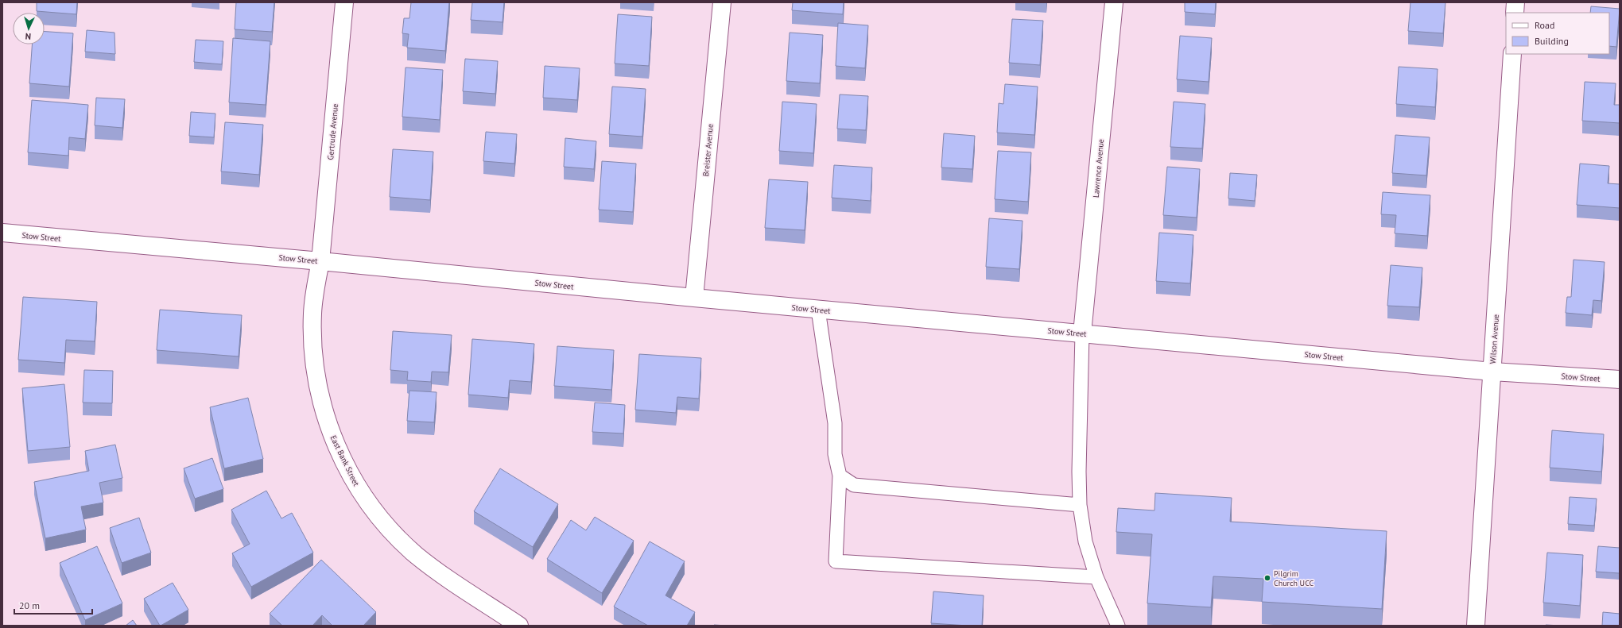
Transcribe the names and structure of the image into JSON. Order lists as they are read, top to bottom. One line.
{"streets":{"street":["Gertrude Avenue","Breister Avenue","Lawrence Avenue","Stow Street","Wilson Avenue","East Bank Street"]},"crossings":[["Gertrude Avenue","Stow Street"],["Gertrude Avenue","East Bank Street"],["Breister Avenue","Stow Street"],["Lawrence Avenue","Stow Street"],["Stow Street","Wilson Avenue"],["Stow Street","East Bank Street"]],"places":["Pilgrim Church UCC"],"legend":["Road","Building"],"scale_bar":"20 m","north":"bottom"}
